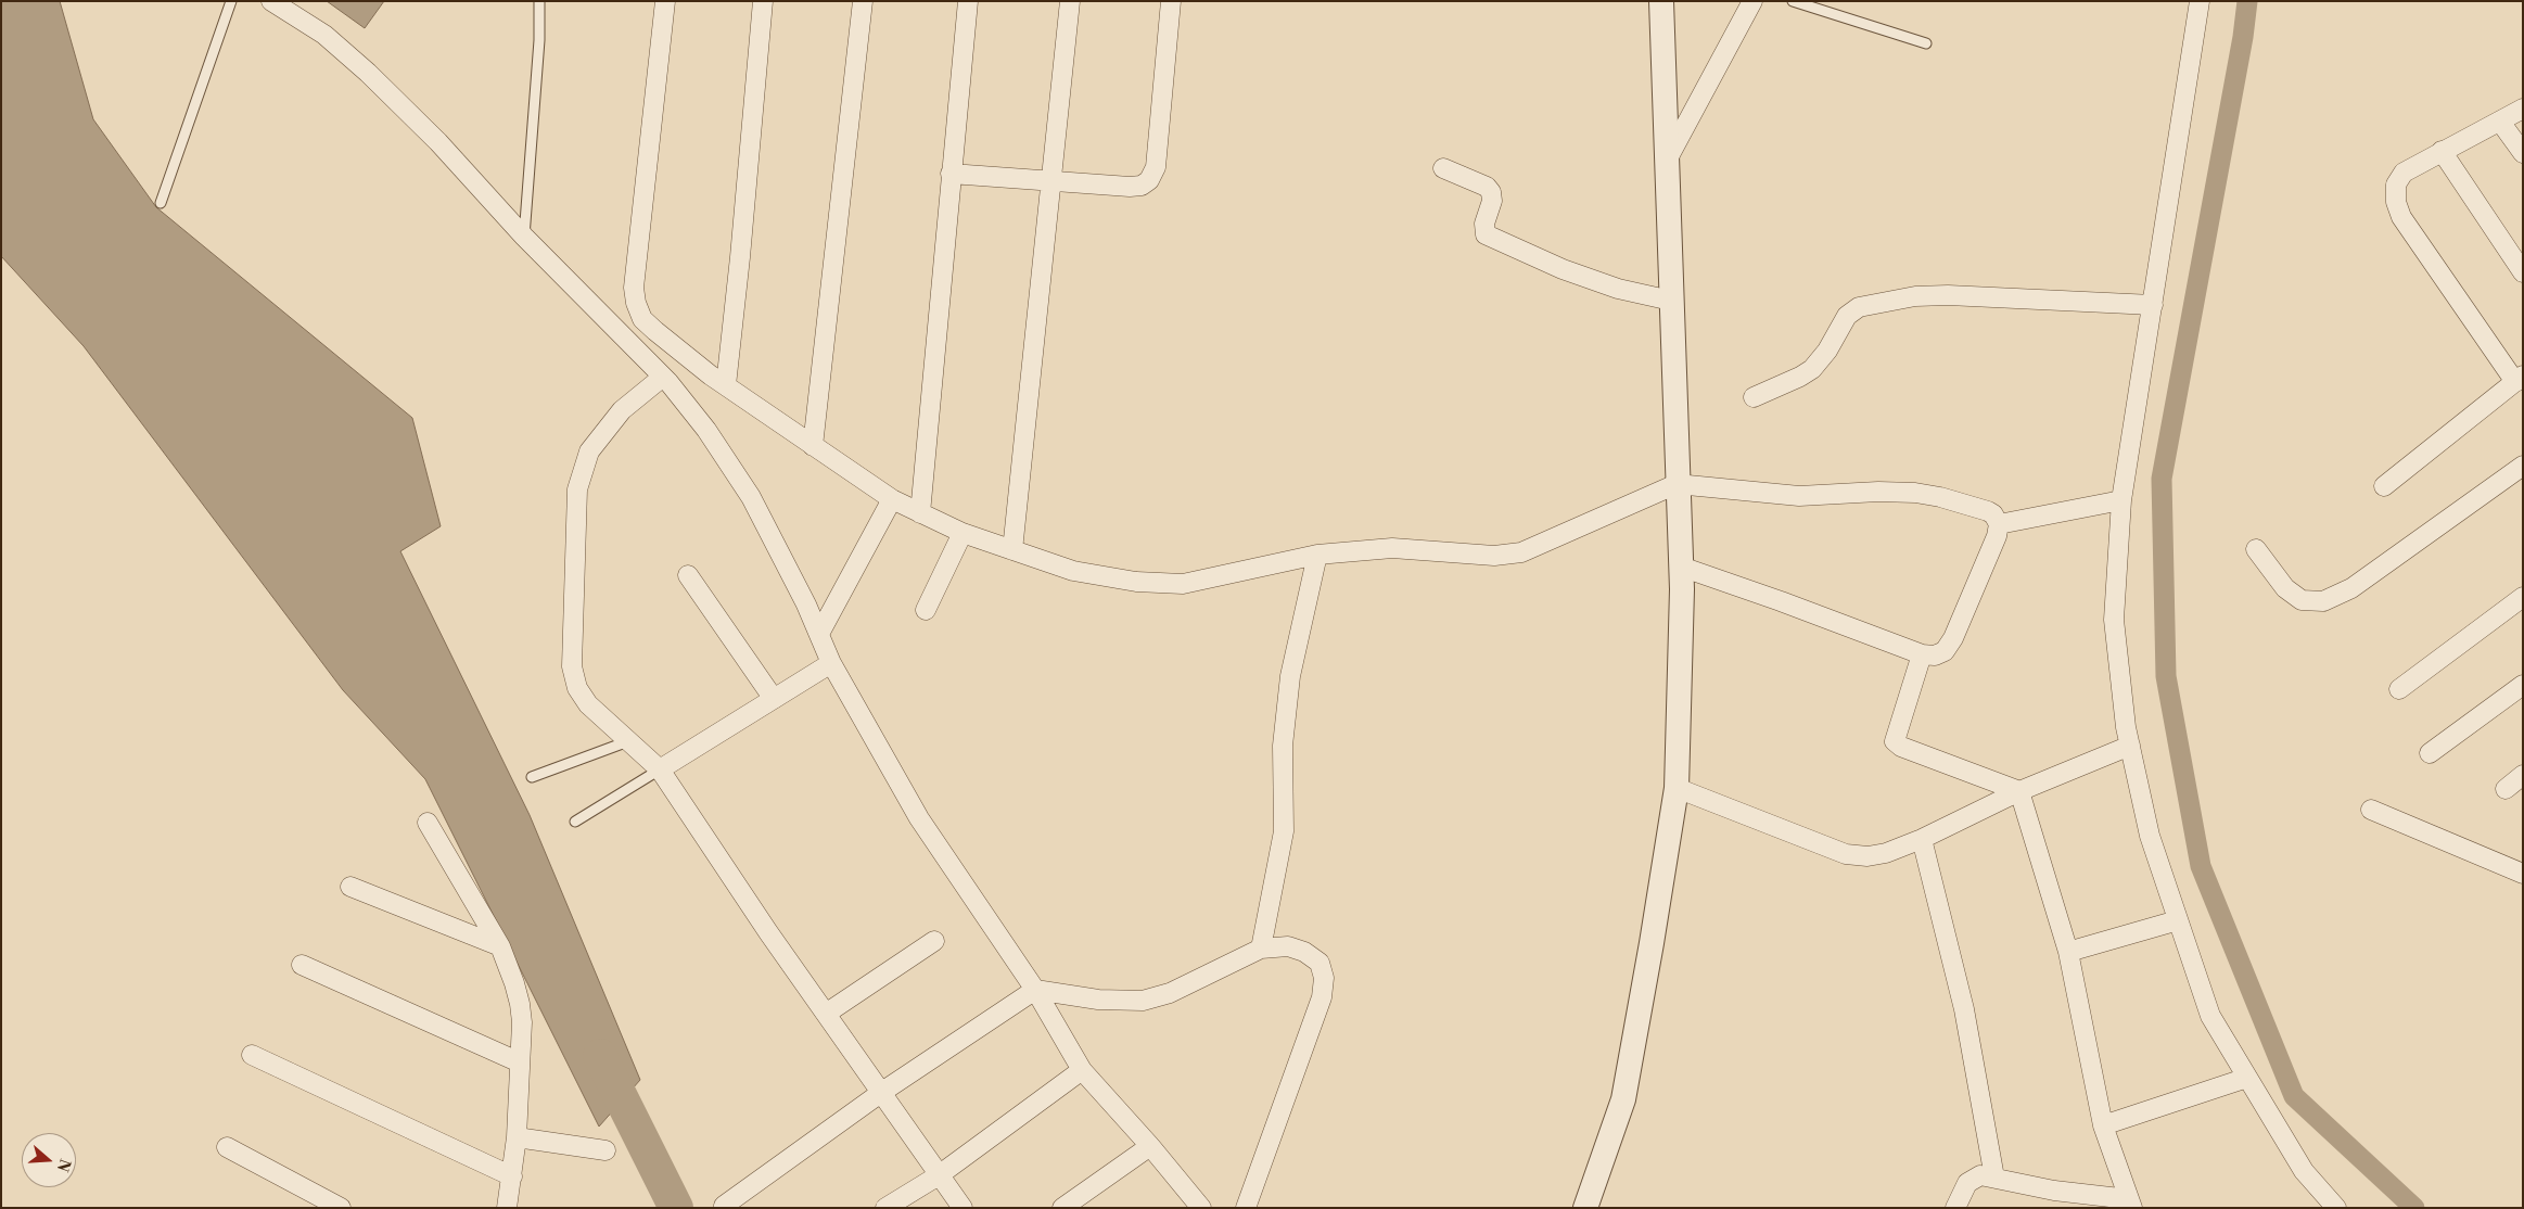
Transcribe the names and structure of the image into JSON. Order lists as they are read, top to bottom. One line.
{"north":"right"}
